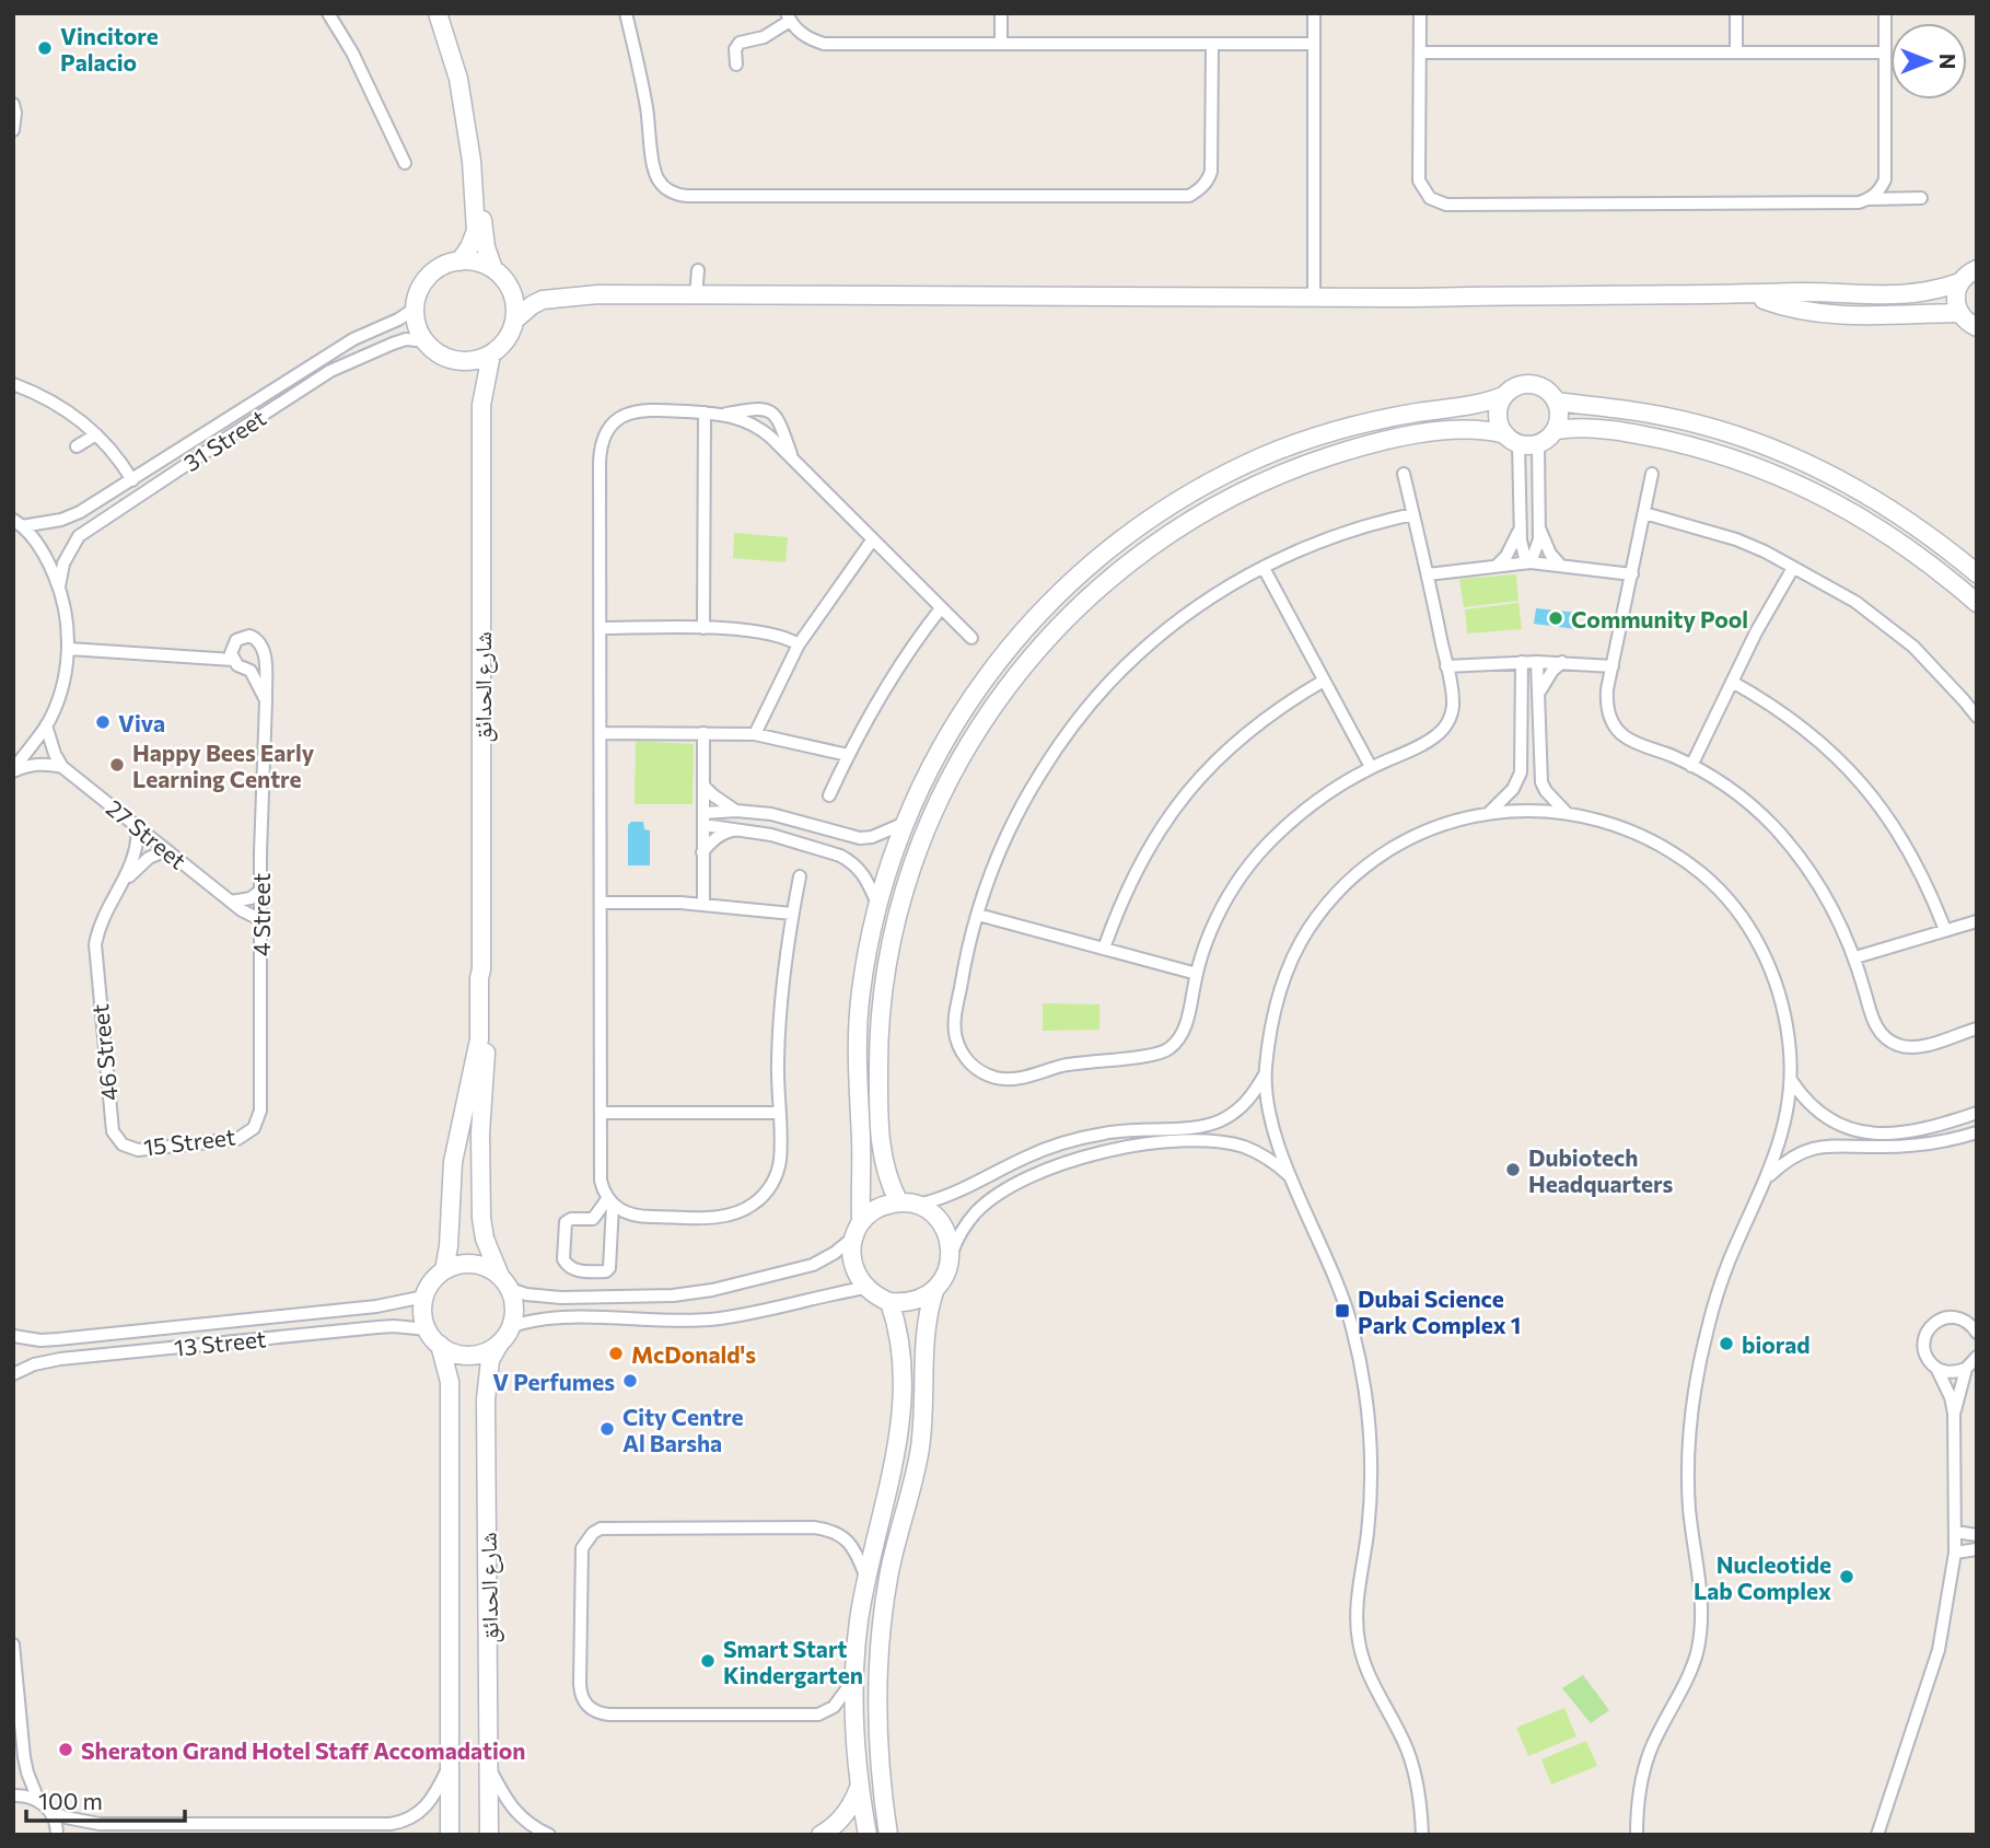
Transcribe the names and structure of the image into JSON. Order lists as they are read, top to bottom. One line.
{"streets":{"street":["31 Street","شارع الحدائق","27 Street","4 Street","46 Street","15 Street","13 Street"]},"crossings":[["شارع الحدائق","13 Street"],["27 Street","4 Street"],["27 Street","46 Street"],["4 Street","15 Street"],["46 Street","15 Street"]],"places":{"other":["Vincitore Palacio","Community Pool","Viva","Happy Bees Early Learning Centre","Dubiotech Headquarters","biorad","McDonald's","V Perfumes","City Centre Al Barsha","Nucleotide Lab Complex","Smart Start Kindergarten","Sheraton Grand Hotel Staff Accomadation"],"transit":["Dubai Science Park Complex 1"]},"scale_bar":"100 m","north":"right"}
